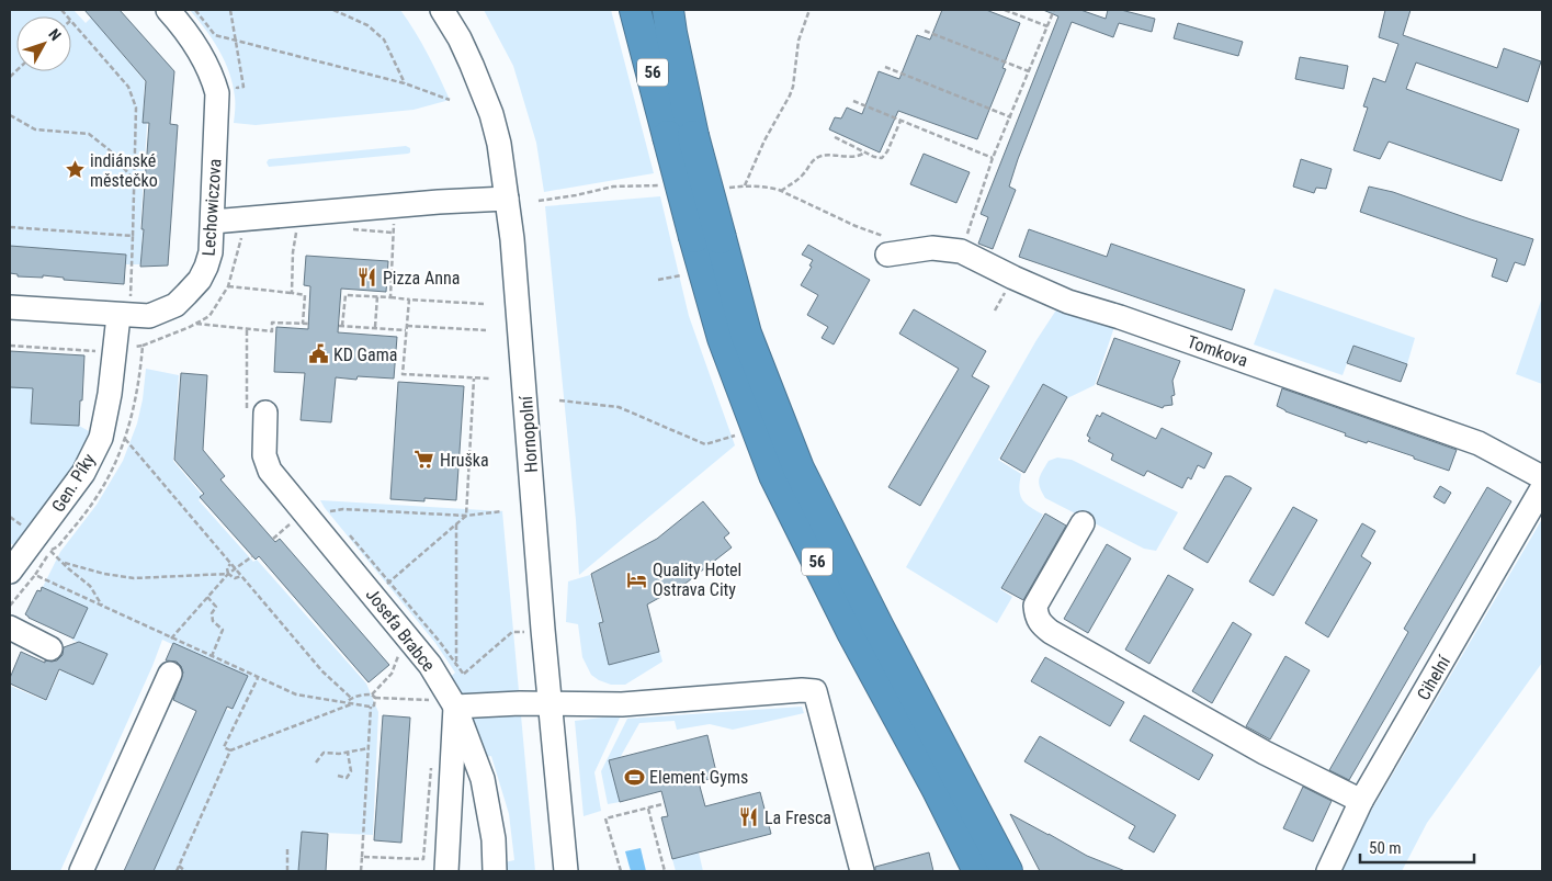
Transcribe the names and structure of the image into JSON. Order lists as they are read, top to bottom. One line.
{"streets":{"highway":["56"],"street":["Lechowiczova","Tomkova","Hornopolní","Gen. Píky","Josefa Brabce","Cihelní"]},"crossings":[["Lechowiczova","Gen. Píky"]],"places":{"place":["indiánské městečko"],"restaurant":["Pizza Anna","La Fresca"],"public building":["KD Gama"],"supermarket":["Hruška"],"hotel":["Quality Hotel Ostrava City"],"sports":["Element Gyms"]},"scale_bar":"50 m","north":"top right"}
